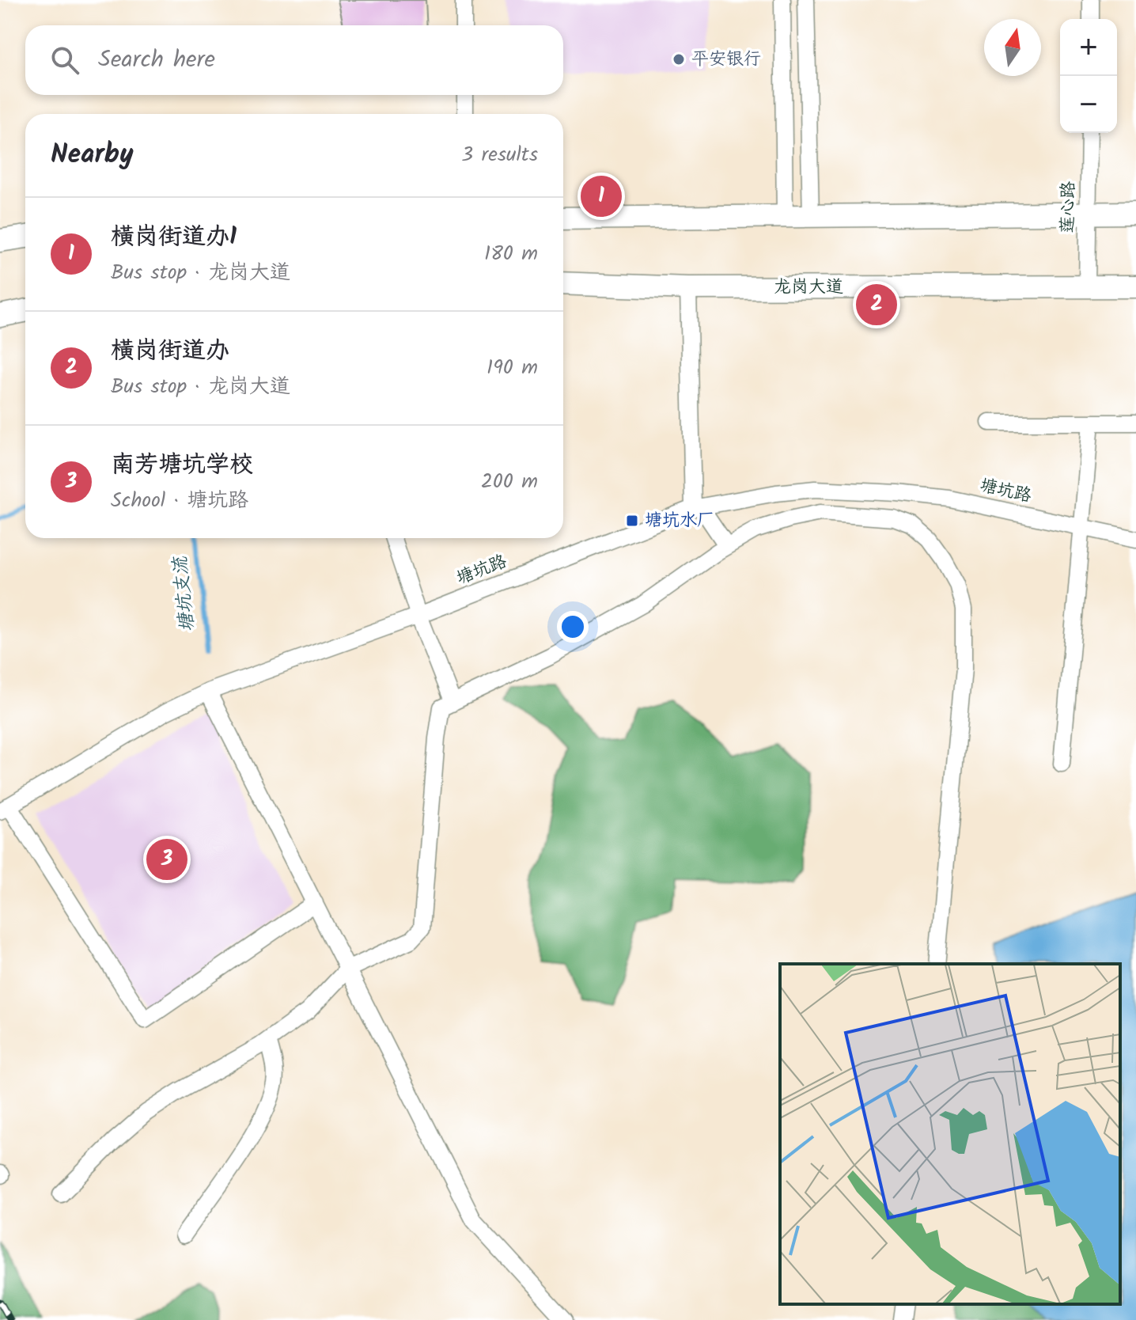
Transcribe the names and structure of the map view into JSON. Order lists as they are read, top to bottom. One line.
{"streets":{"highway":["龙岗大道"],"street":["莲心路","塘坑路"]},"crossings":[["莲心路","龙岗大道"]],"water":["塘坑支流"],"places":{"other":["平安银行"],"transit":["塘坑水厂"]},"north":"top","page":{"map_buttons":["+","−"],"search":"Search here","heading":["Nearby","3 results"],"pins":["1","2","3"],"list":[{"mark":"1","name":"横岗街道办1","note":"Bus stop · 龙岗大道","value":"180 m"},{"mark":"2","name":"横岗街道办","note":"Bus stop · 龙岗大道","value":"190 m"},{"mark":"3","name":"南芳塘坑学校","note":"School · 塘坑路","value":"200 m"}]}}
